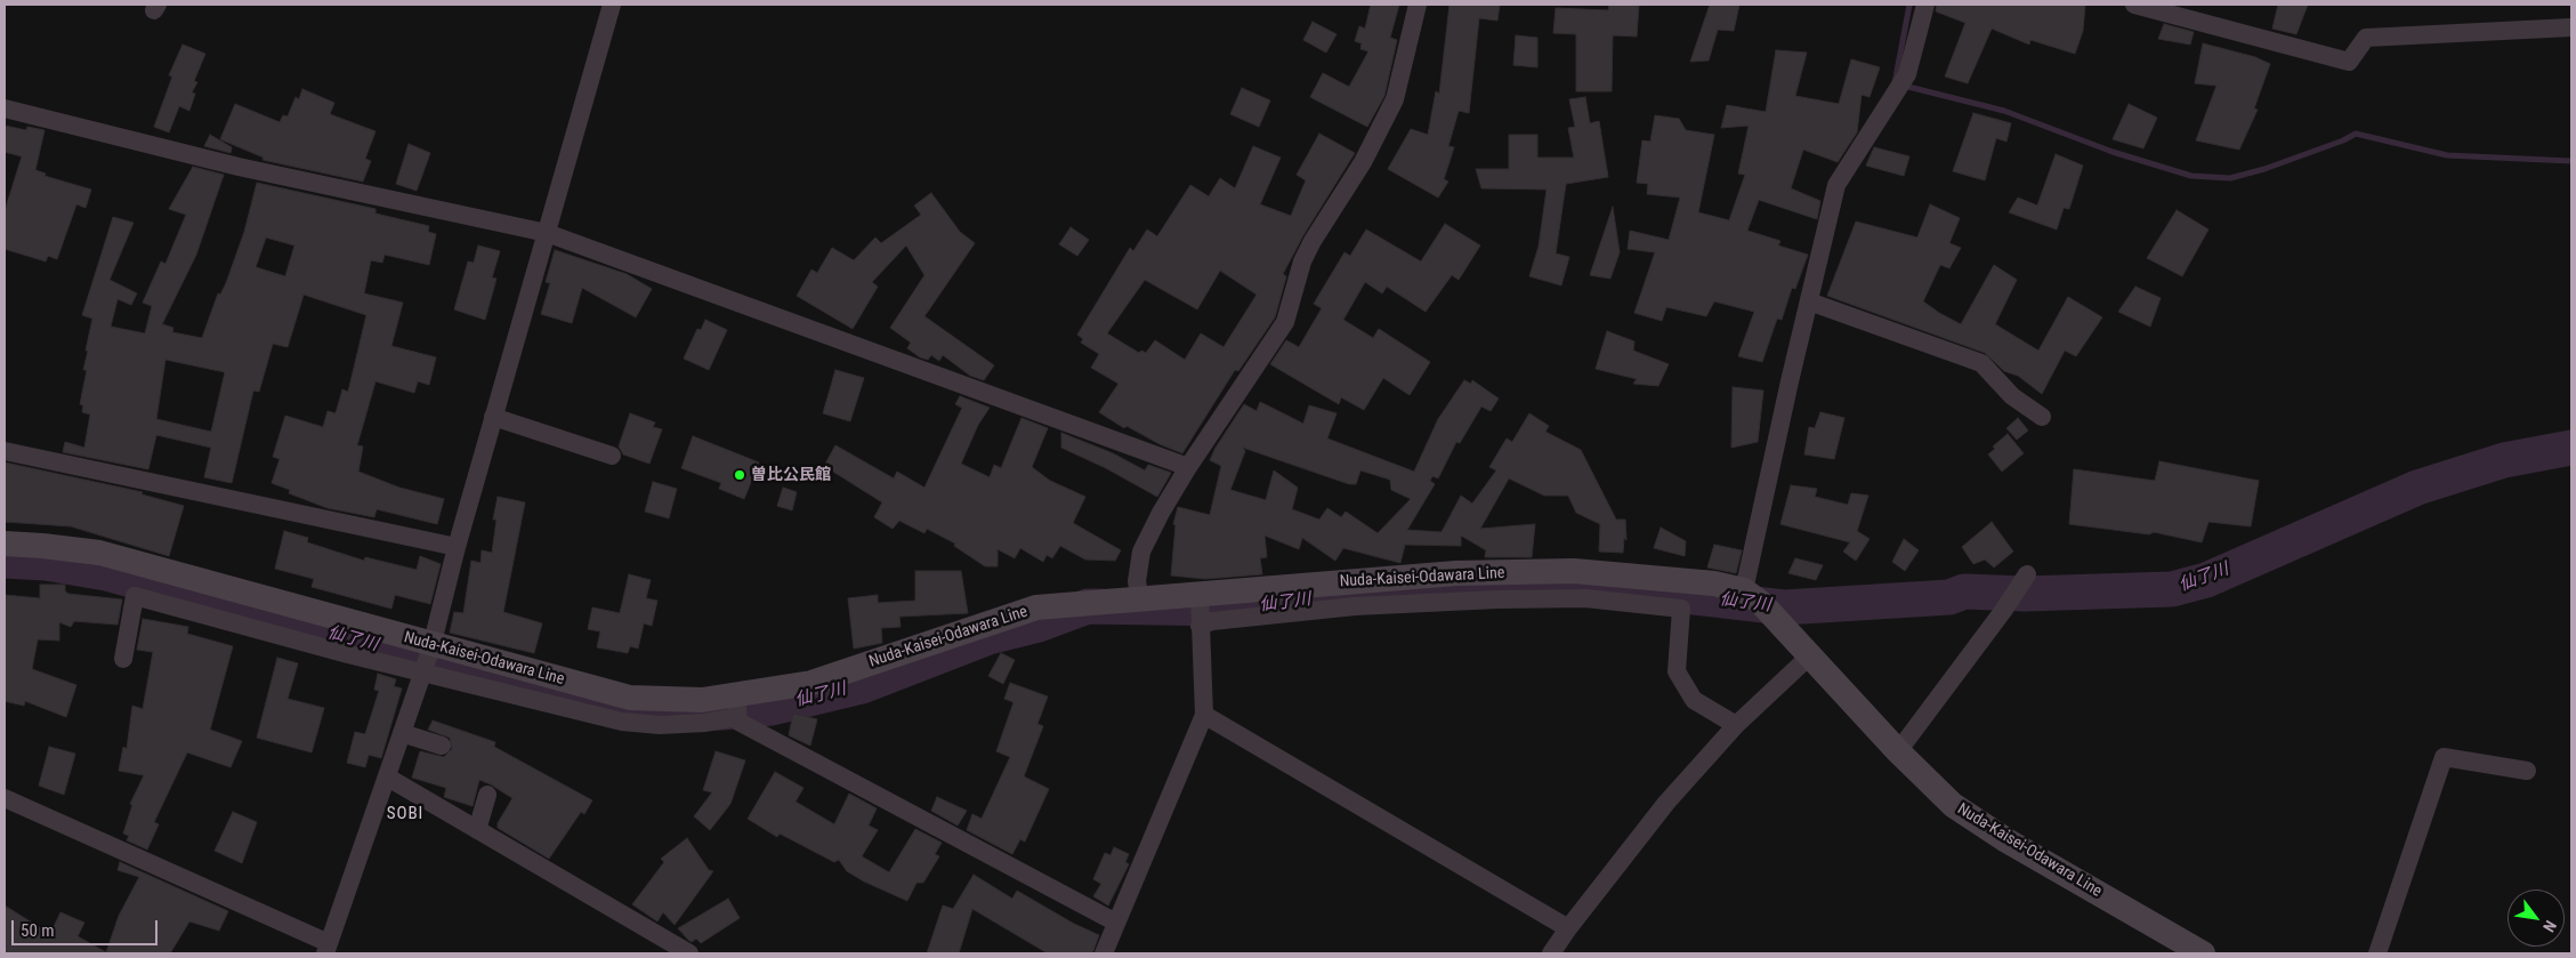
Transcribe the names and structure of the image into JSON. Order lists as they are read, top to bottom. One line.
{"streets":{"main road":["Nuda-Kaisei-Odawara Line"]},"districts":["SOBI"],"water":["仙了川"],"places":["曽比公民館"],"scale_bar":"50 m","north":"bottom right"}
